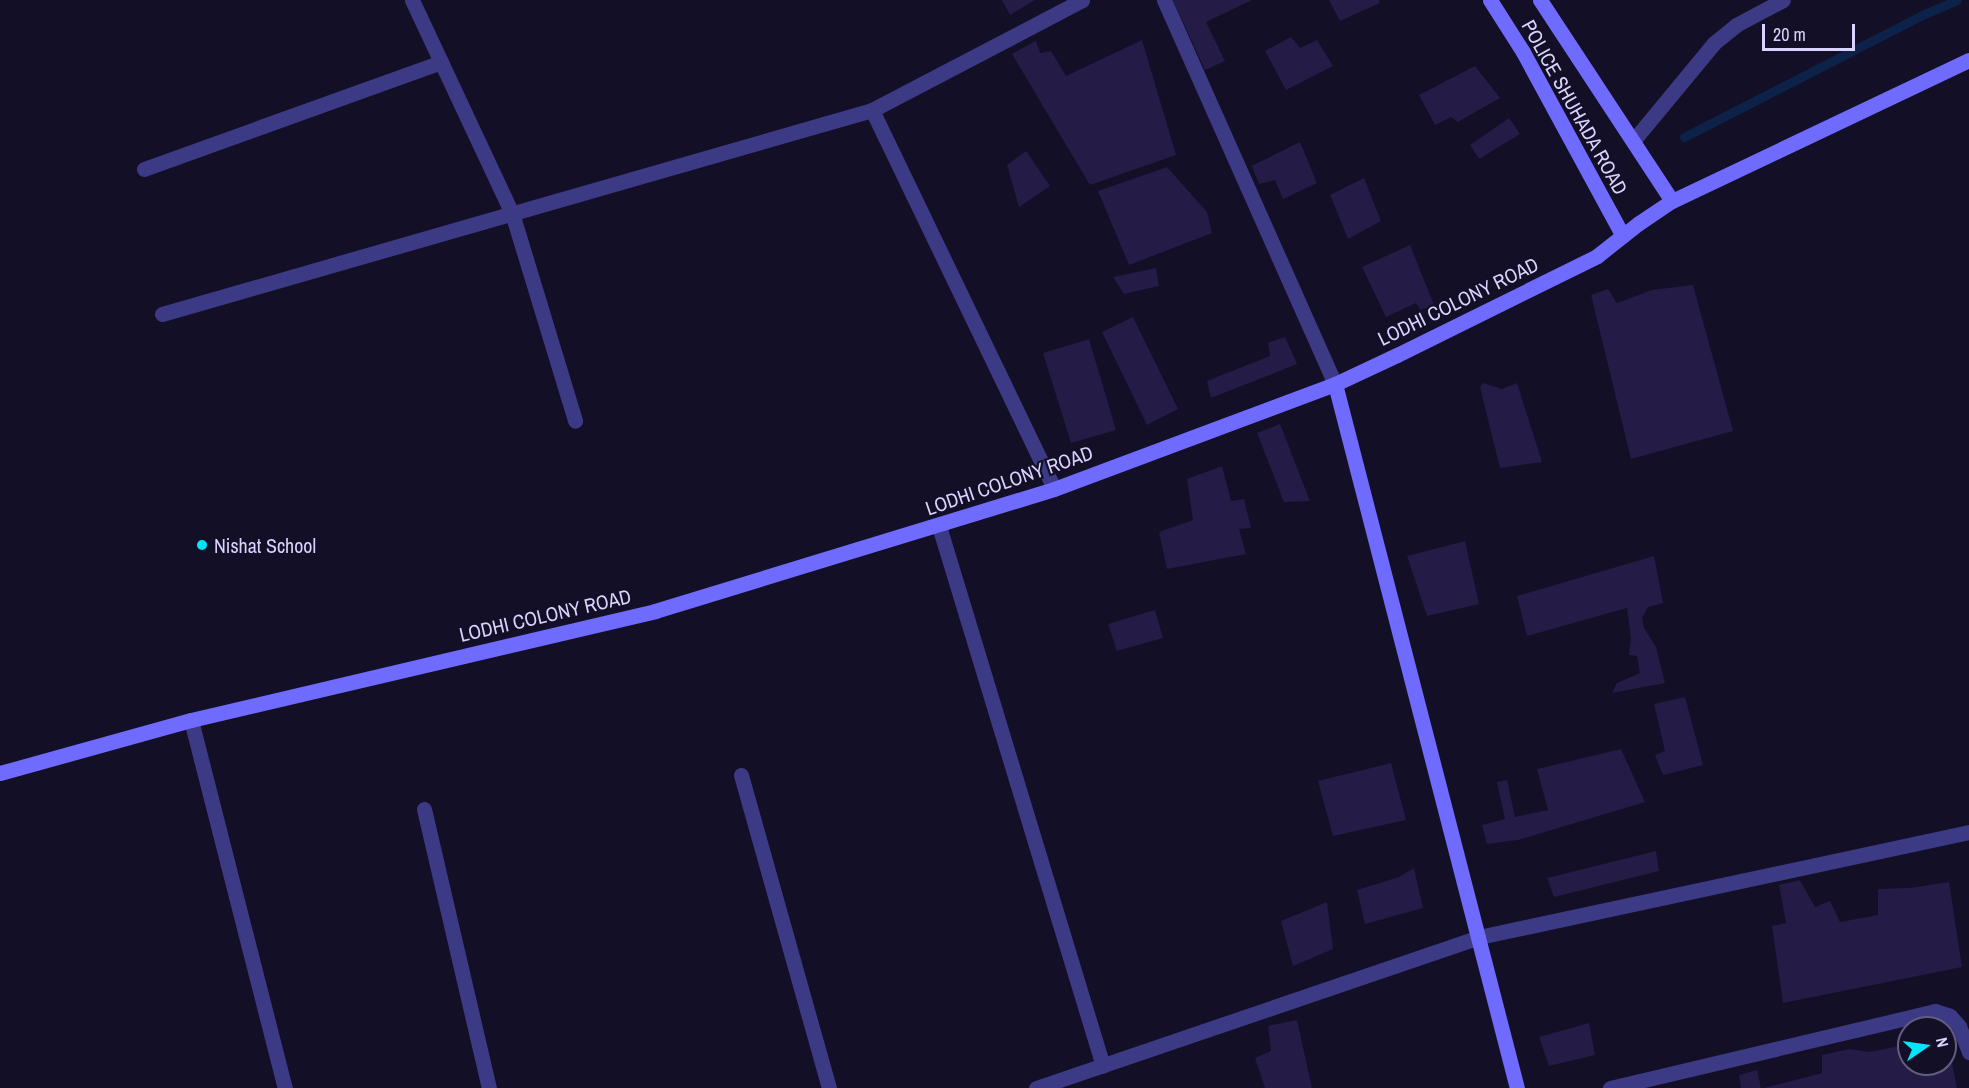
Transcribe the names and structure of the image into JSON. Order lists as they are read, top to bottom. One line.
{"streets":{"main road":["POLICE SHUHADA ROAD","LODHI COLONY ROAD"]},"crossings":[["POLICE SHUHADA ROAD","LODHI COLONY ROAD"]],"places":["Nishat School"],"scale_bar":"20 m","north":"right"}
